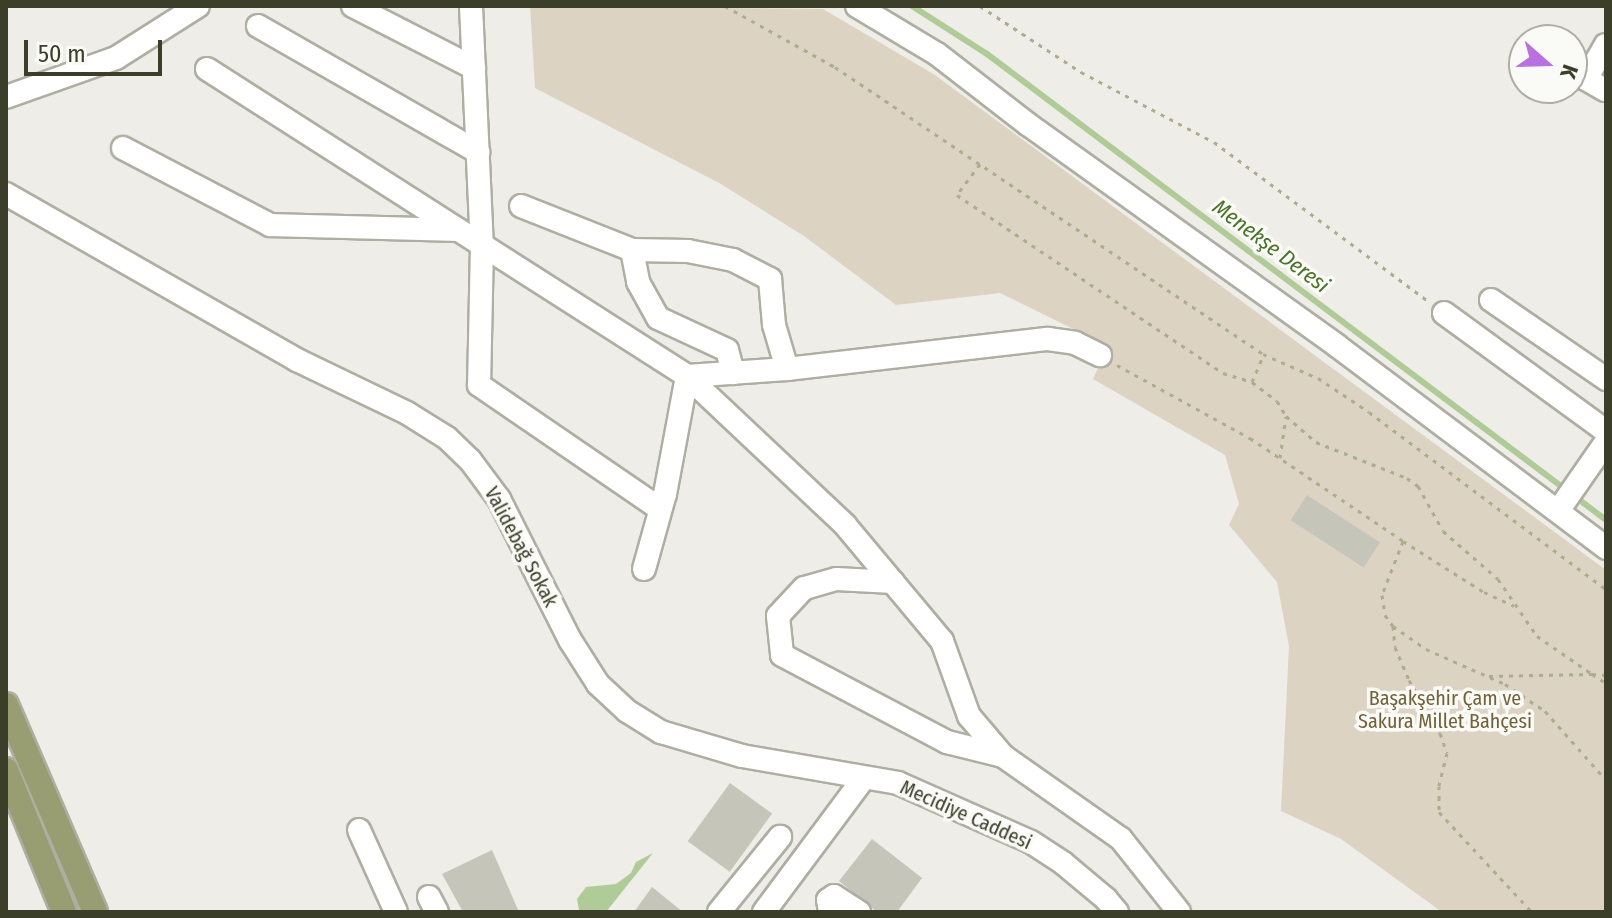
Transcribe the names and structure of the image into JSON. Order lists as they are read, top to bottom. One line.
{"streets":{"street":["Validebağ Sokak","Mecidiye Caddesi"]},"crossings":[["Validebağ Sokak","Mecidiye Caddesi"]],"water":["Menekşe Deresi"],"parks":["Başakşehir Çam ve Sakura Millet Bahçesi"],"scale_bar":"50 m","north":"right"}
